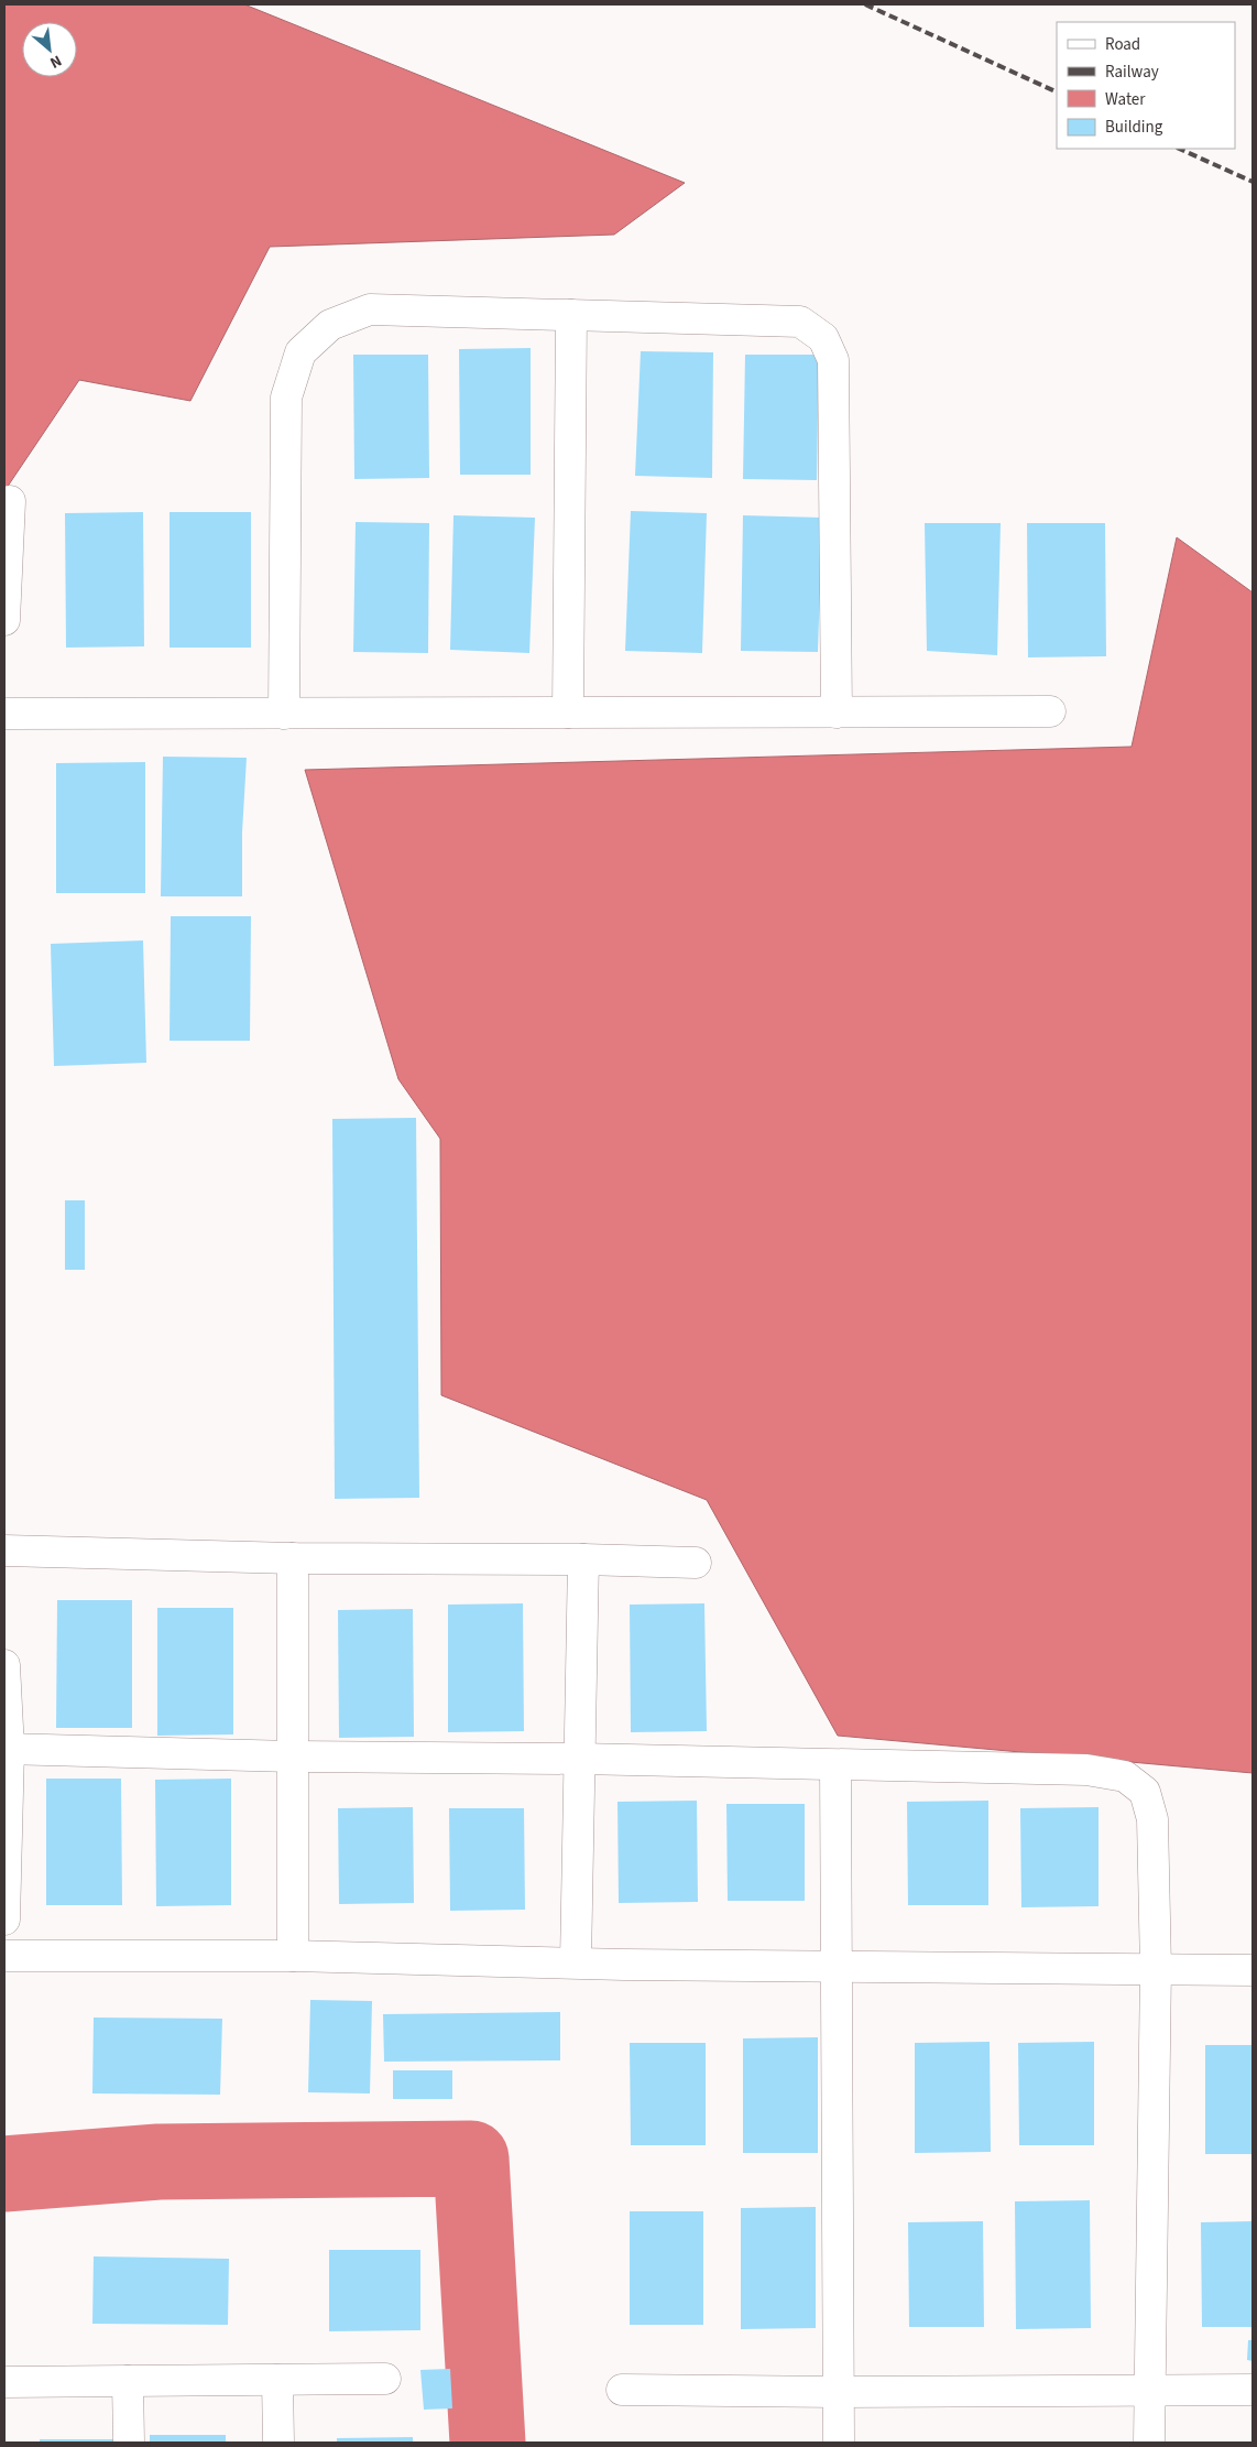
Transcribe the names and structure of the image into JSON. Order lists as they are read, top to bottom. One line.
{"legend":["Road","Railway","Water","Building"],"north":"bottom right"}
